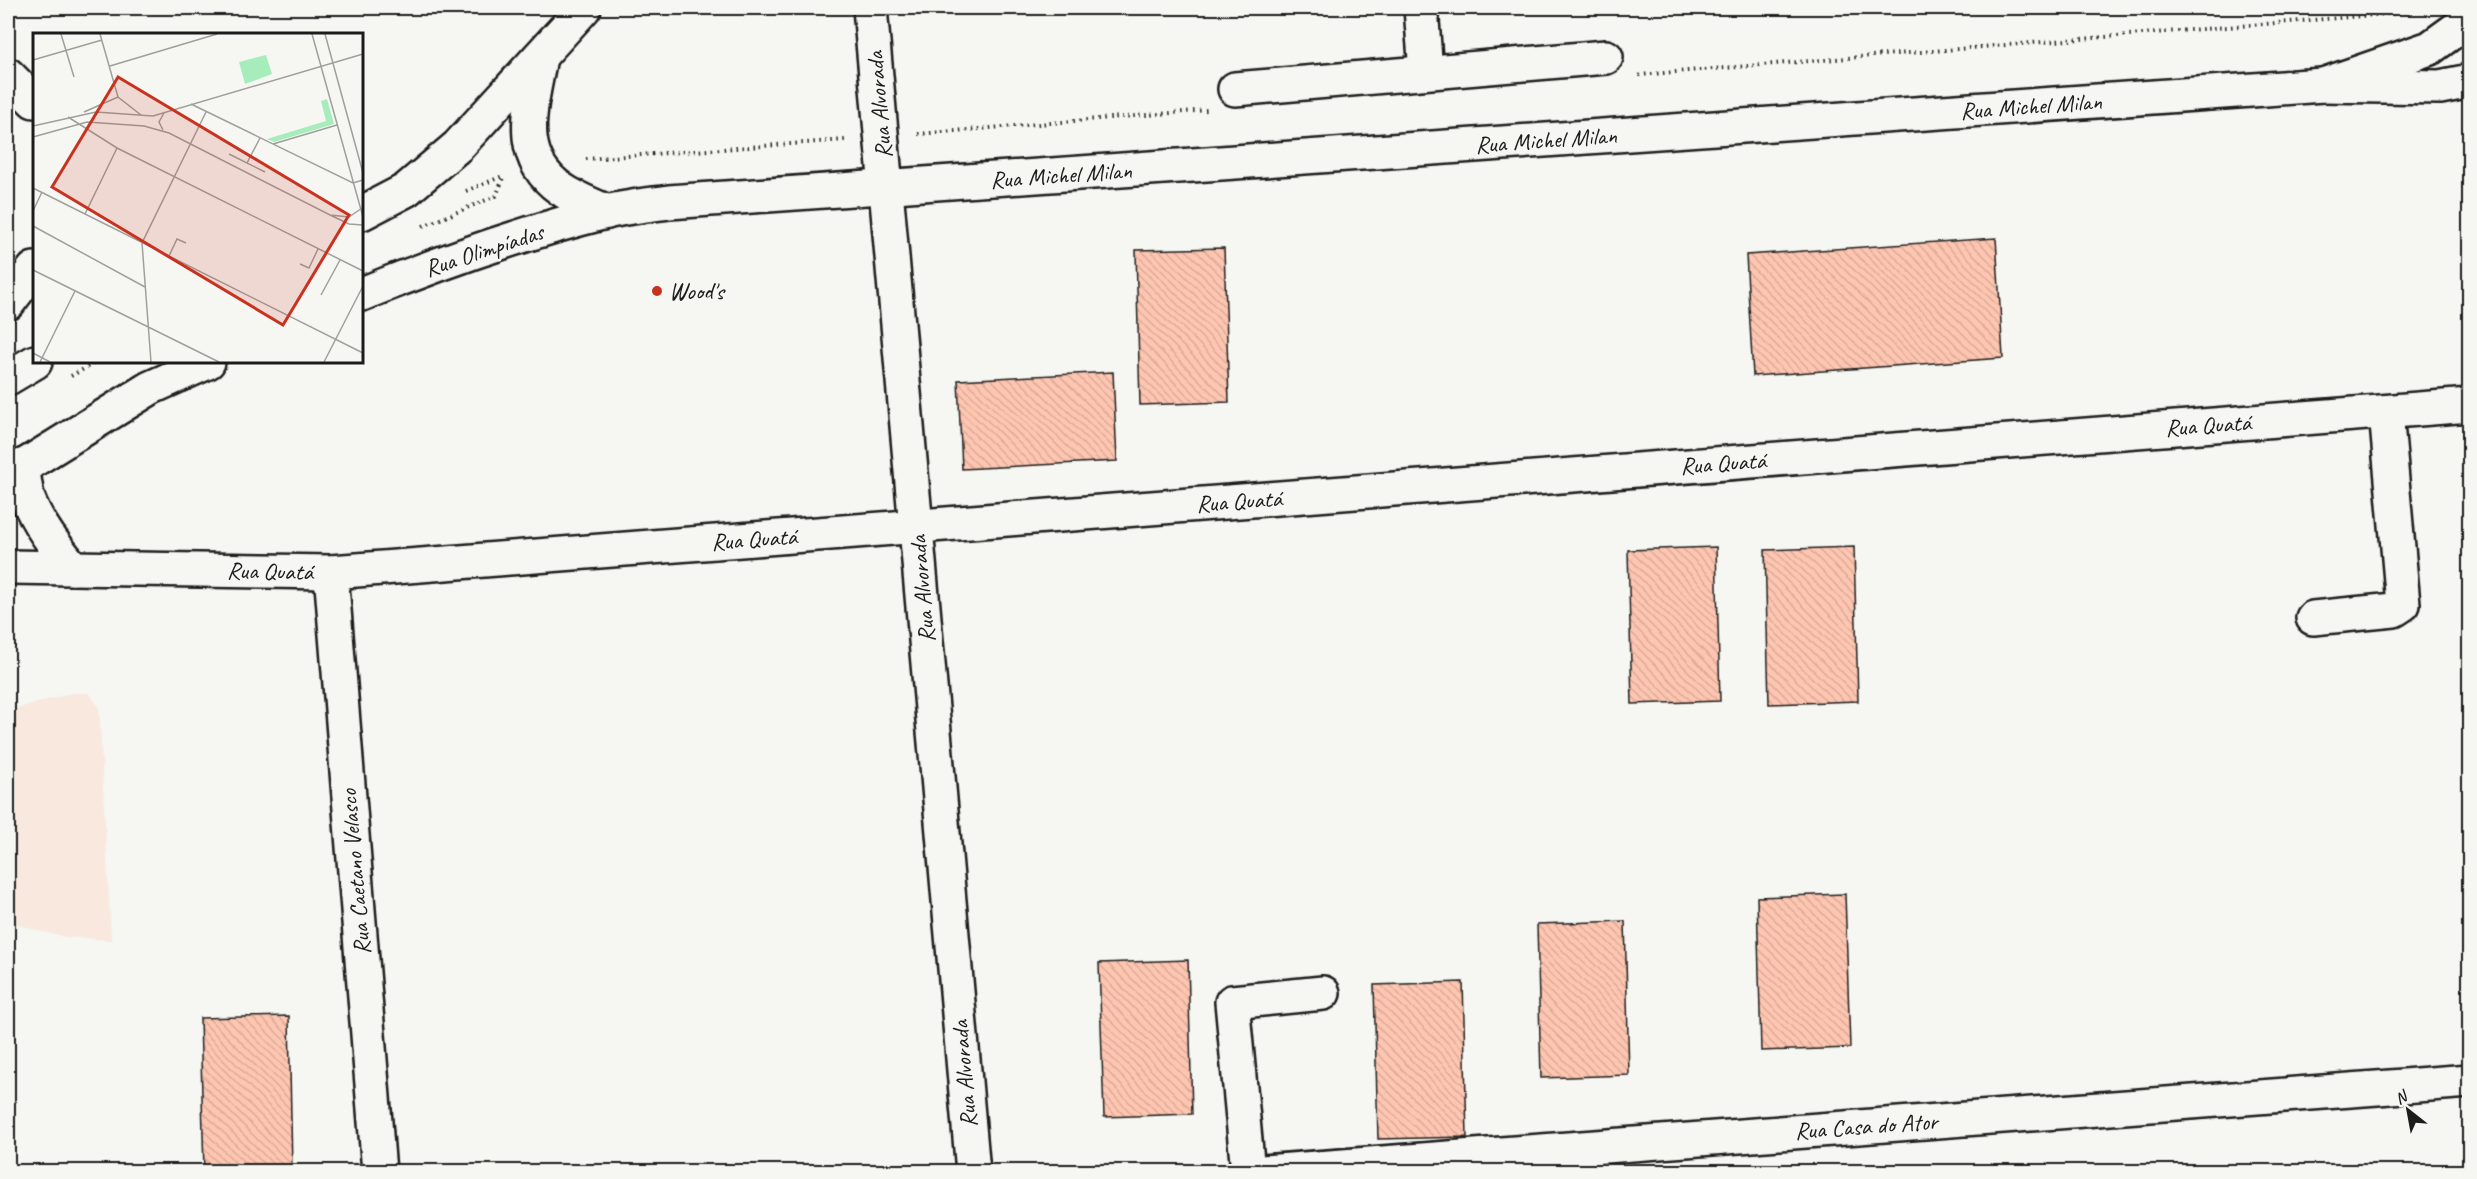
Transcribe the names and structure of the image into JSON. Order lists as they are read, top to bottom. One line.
{"streets":{"street":["Rua Alvorada","Rua Michel Milan","Rua Olimpíadas","Rua Quatá","Rua Caetano Velasco","Rua Casa do Ator"]},"crossings":[["Rua Alvorada","Rua Michel Milan"],["Rua Alvorada","Rua Quatá"],["Rua Michel Milan","Rua Olimpíadas"],["Rua Quatá","Rua Caetano Velasco"]],"places":["Wood's"],"north":"top left"}
